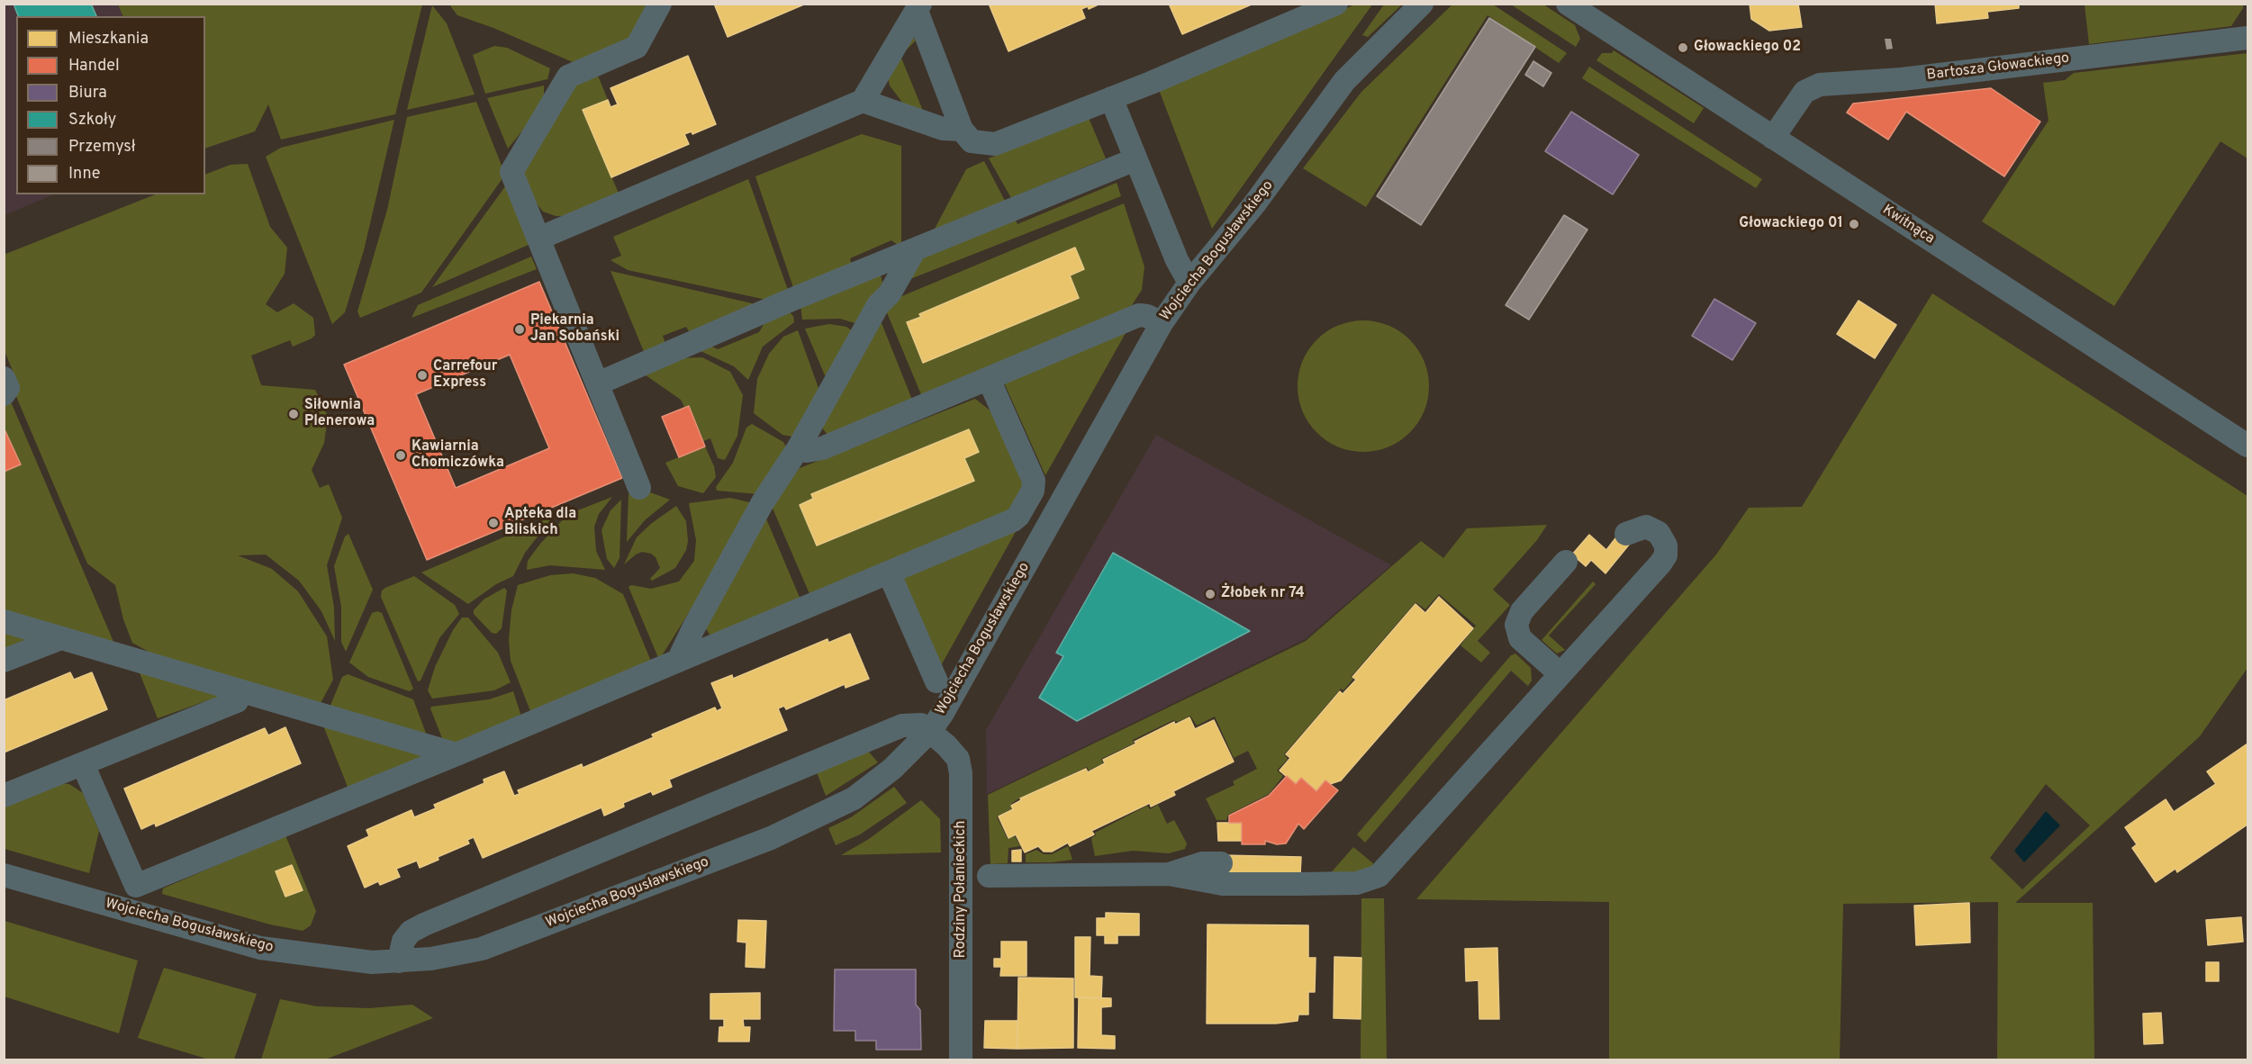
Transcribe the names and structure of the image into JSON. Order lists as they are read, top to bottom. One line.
{"streets":{"street":["Bartosza Głowackiego","Kwitnąca","Wojciecha Bogusławskiego","Rodziny Połanieckich"]},"crossings":[["Bartosza Głowackiego","Kwitnąca"],["Wojciecha Bogusławskiego","Rodziny Połanieckich"]],"places":["Głowackiego 02","Głowackiego 01","Piekarnia Jan Sobański","Carrefour Express","Siłownia Plenerowa","Kawiarnia Chomiczówka","Apteka dla Bliskich","Żłobek nr 74"],"legend":["Mieszkania","Handel","Biura","Szkoły","Przemysł","Inne"]}
